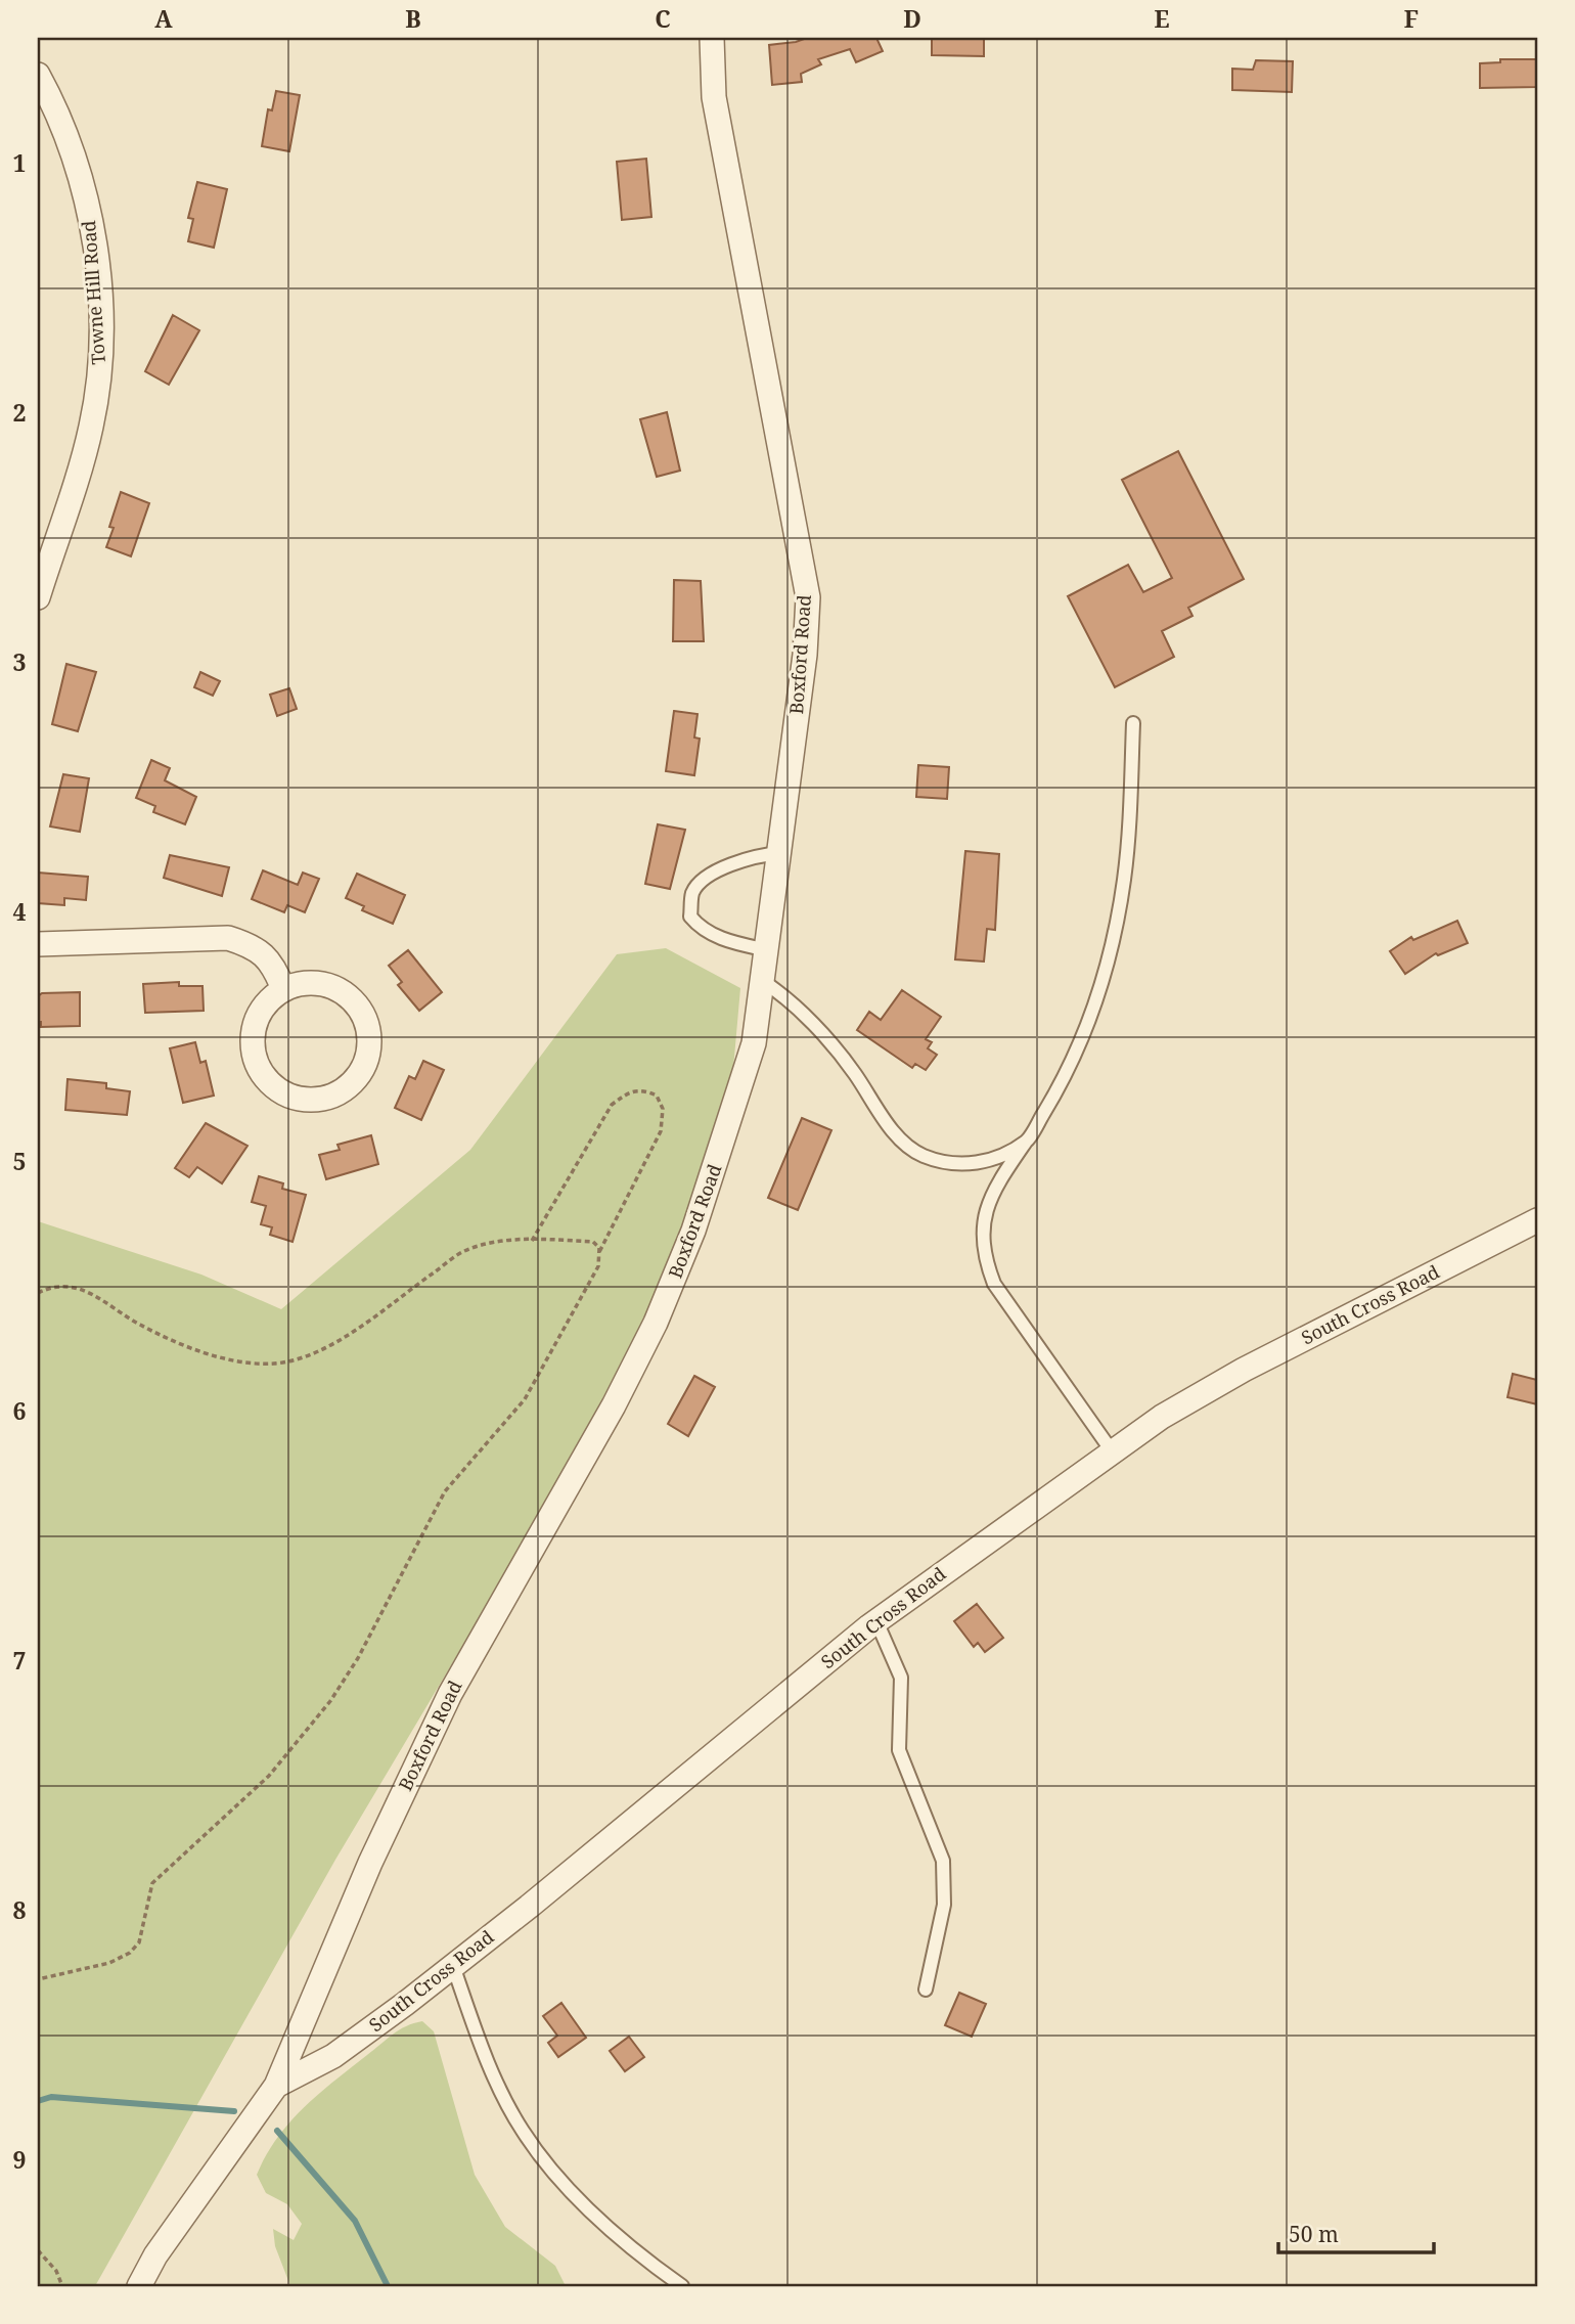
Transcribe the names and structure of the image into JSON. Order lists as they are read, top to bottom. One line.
{"streets":{"street":["Towne Hill Road","Boxford Road","South Cross Road"]},"crossings":[["Boxford Road","South Cross Road"]],"scale_bar":"50 m","grid":{"columns":["A","B","C","D","E","F"],"rows":["1","2","3","4","5","6","7","8","9"]}}
